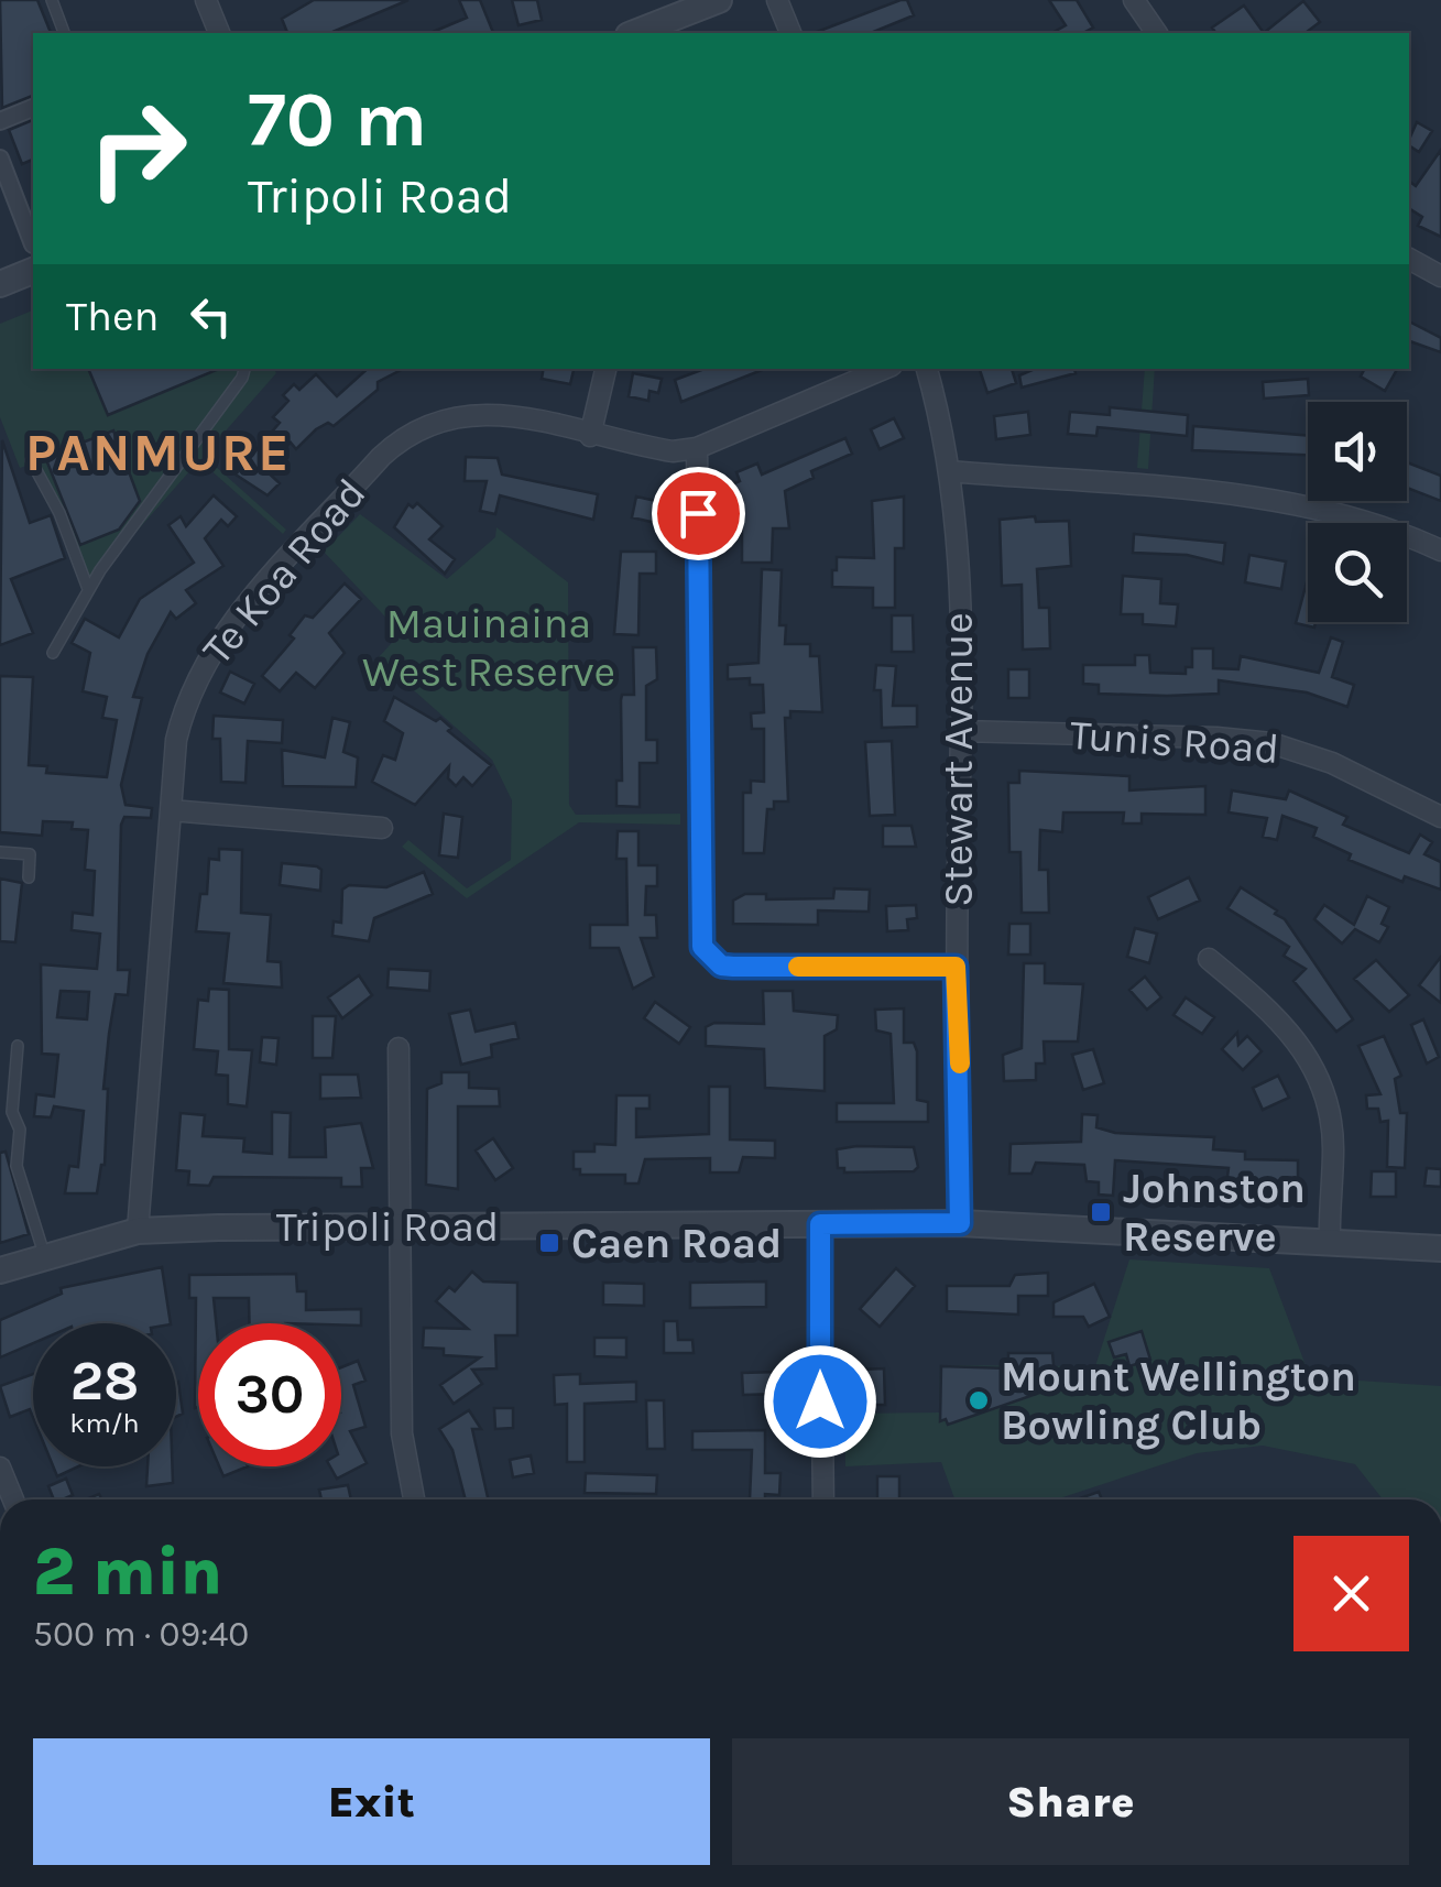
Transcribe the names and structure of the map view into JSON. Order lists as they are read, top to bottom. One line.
{"streets":{"street":["Te Koa Road","Tunis Road","Stewart Avenue","Tripoli Road"]},"crossings":[["Te Koa Road","Tripoli Road"],["Tunis Road","Stewart Avenue"],["Stewart Avenue","Tripoli Road"]],"districts":["PANMURE"],"parks":["Mauinaina West Reserve"],"places":{"transit":["Johnston Reserve","Caen Road"],"other":["Mount Wellington Bowling Club"]},"page":{"turn":["70 m","Tripoli Road"],"then":"Then","speed":"28 km/h","limit":"30","heading":["2 min","500 m · 09:40"],"buttons":["Exit","Share"]}}
